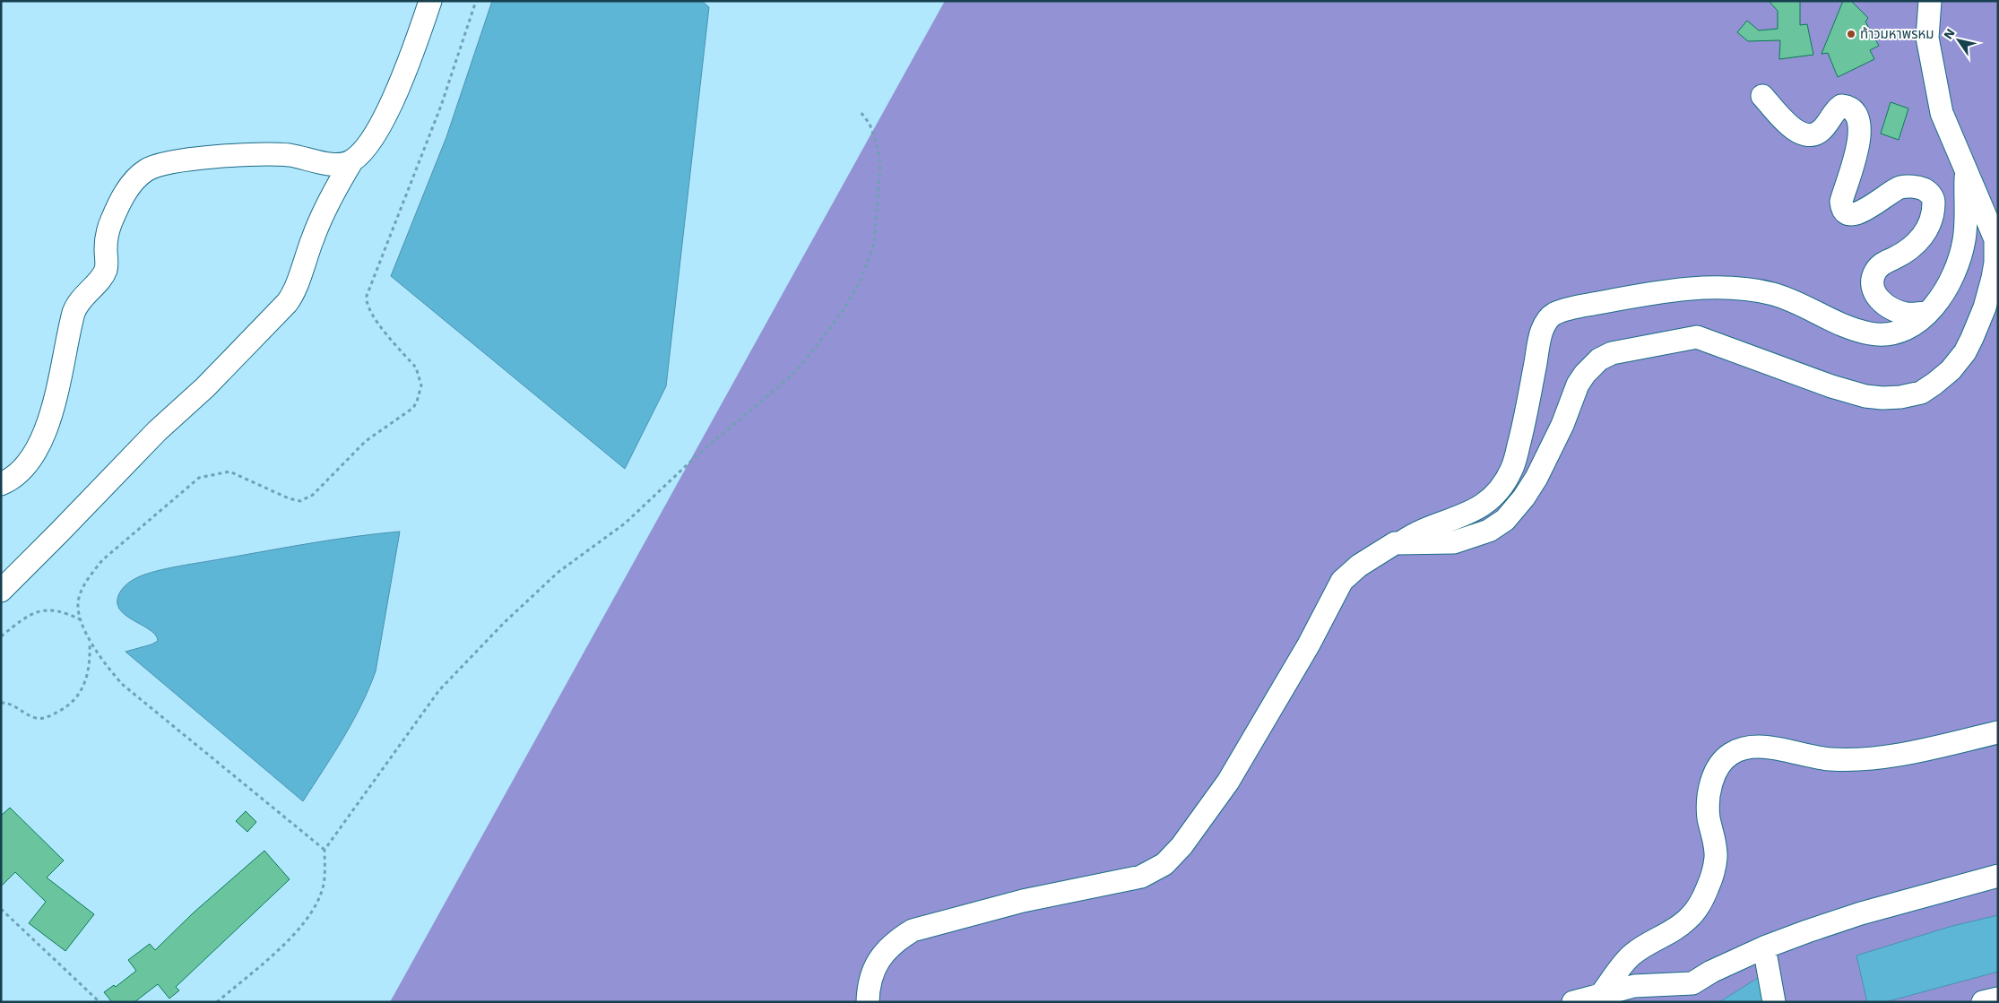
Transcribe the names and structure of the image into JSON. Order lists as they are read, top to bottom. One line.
{"places":["ท้าวมหาพรหม"],"north":"top left"}
